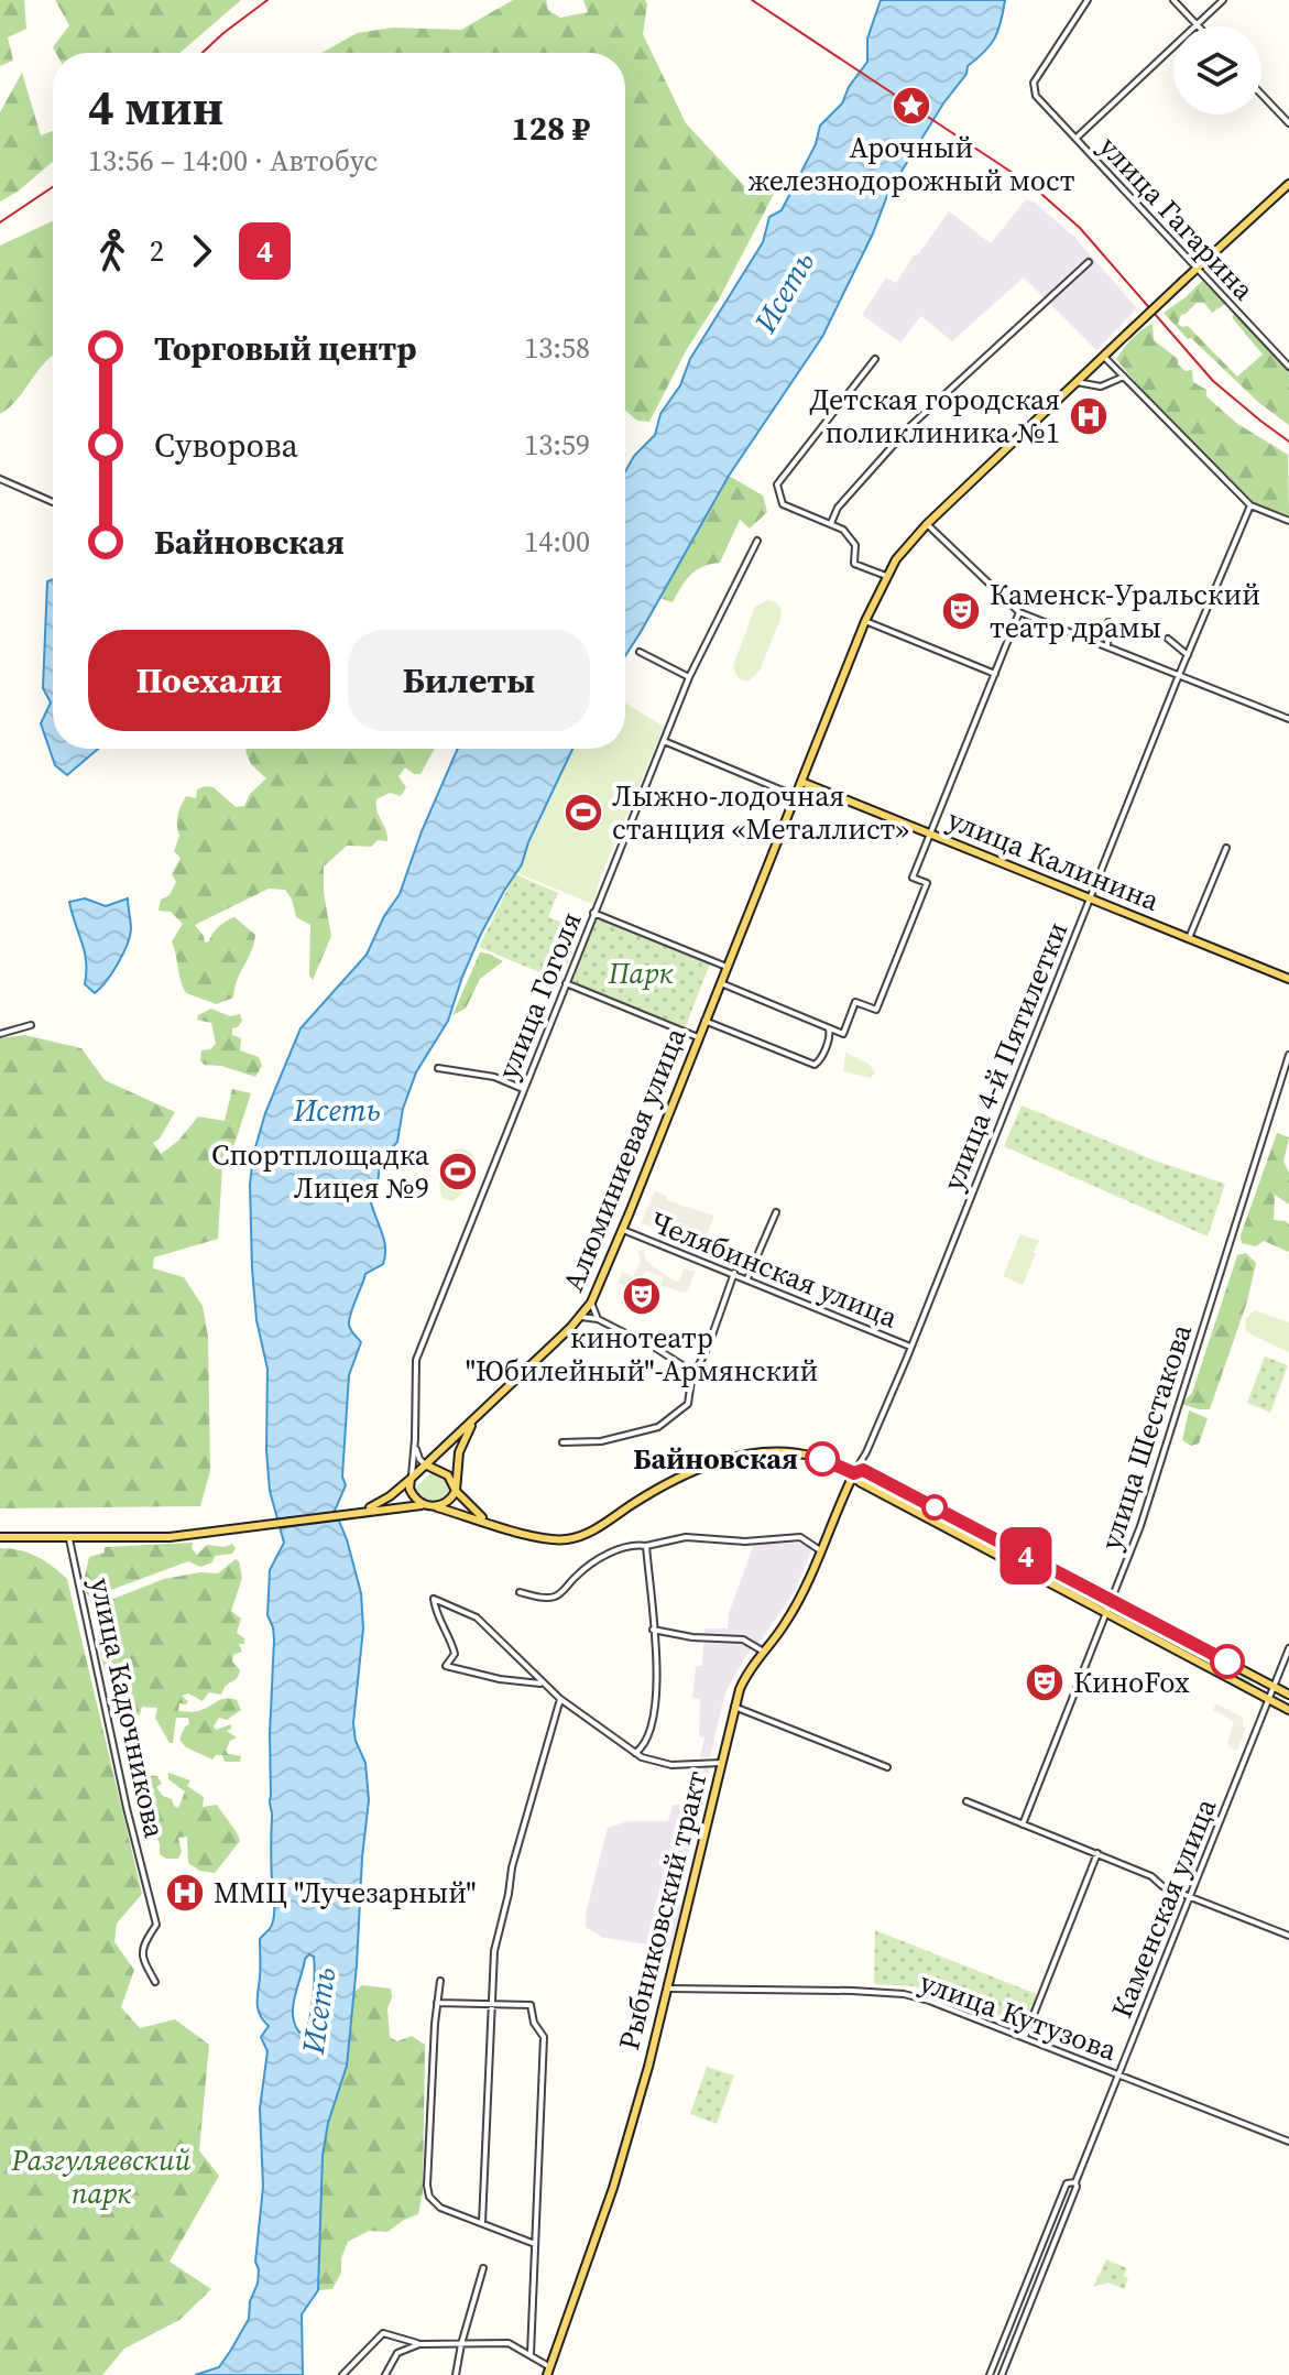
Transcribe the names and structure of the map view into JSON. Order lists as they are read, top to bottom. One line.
{"streets":{"main road":["улица Калинина","Алюминиевая улица","улица Кадочникова","Рыбниковский тракт"],"street":["улица Гагарина","улица Гоголя","улица 4-й Пятилетки","Челябинская улица","улица Шестакова","Каменская улица","улица Кутузова"]},"crossings":[["улица Гагарина","Алюминиевая улица"],["улица Калинина","улица 4-й Пятилетки"],["улица Калинина","Алюминиевая улица"],["улица Гоголя","Алюминиевая улица"],["улица Гоголя","улица Кадочникова"],["улица 4-й Пятилетки","Челябинская улица"],["улица 4-й Пятилетки","Рыбниковский тракт"],["Алюминиевая улица","Челябинская улица"],["Алюминиевая улица","улица Кадочникова"],["Каменская улица","улица Кутузова"],["Рыбниковский тракт","улица Кутузова"]],"water":["Исеть"],"parks":["Парк","Разгуляевский парк"],"places":{"place":["Арочный железнодорожный мост"],"hospital":["Детская городская поликлиника №1","ММЦ \"Лучезарный\""],"theatre":["Каменск-Уральский театр драмы","кинотеатр \"Юбилейный\"-Армянский","КиноFox"],"sports":["Лыжно-лодочная станция «Металлист»","Спортплощадка Лицея №9"],"other":["Байновская"]},"lines":["bus line 4"],"page":{"on_map":"4","heading":["4 мин","13:56 – 14:00 · Автобус","128 ₽"],"legs":["2","4"],"list":[{"name":"Торговый центр","value":"13:58"},{"name":"Суворова","value":"13:59"},{"name":"Байновская","value":"14:00"}],"buttons":["Поехали","Билеты"]}}
